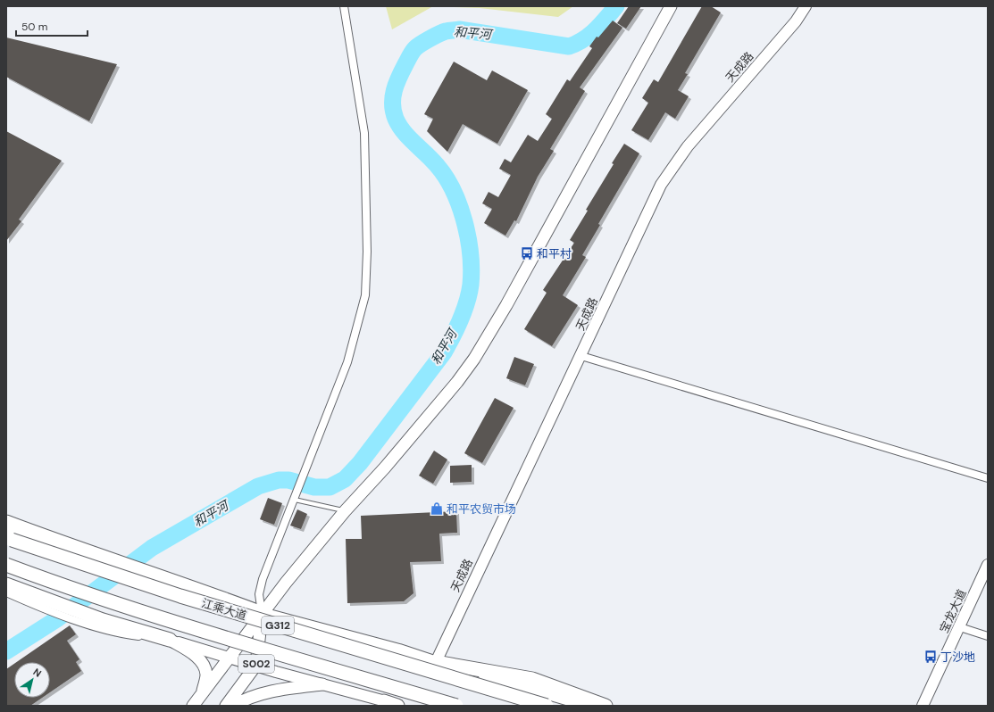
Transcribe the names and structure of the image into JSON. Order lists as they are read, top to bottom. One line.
{"streets":{"highway":["江乘大道","G312"],"main road":["S002"],"street":["天成路","宝龙大道"]},"water":["和平河"],"places":{"bus stop":["和平村","丁沙地"],"shop":["和平农贸市场"]},"scale_bar":"50 m","north":"top right"}
